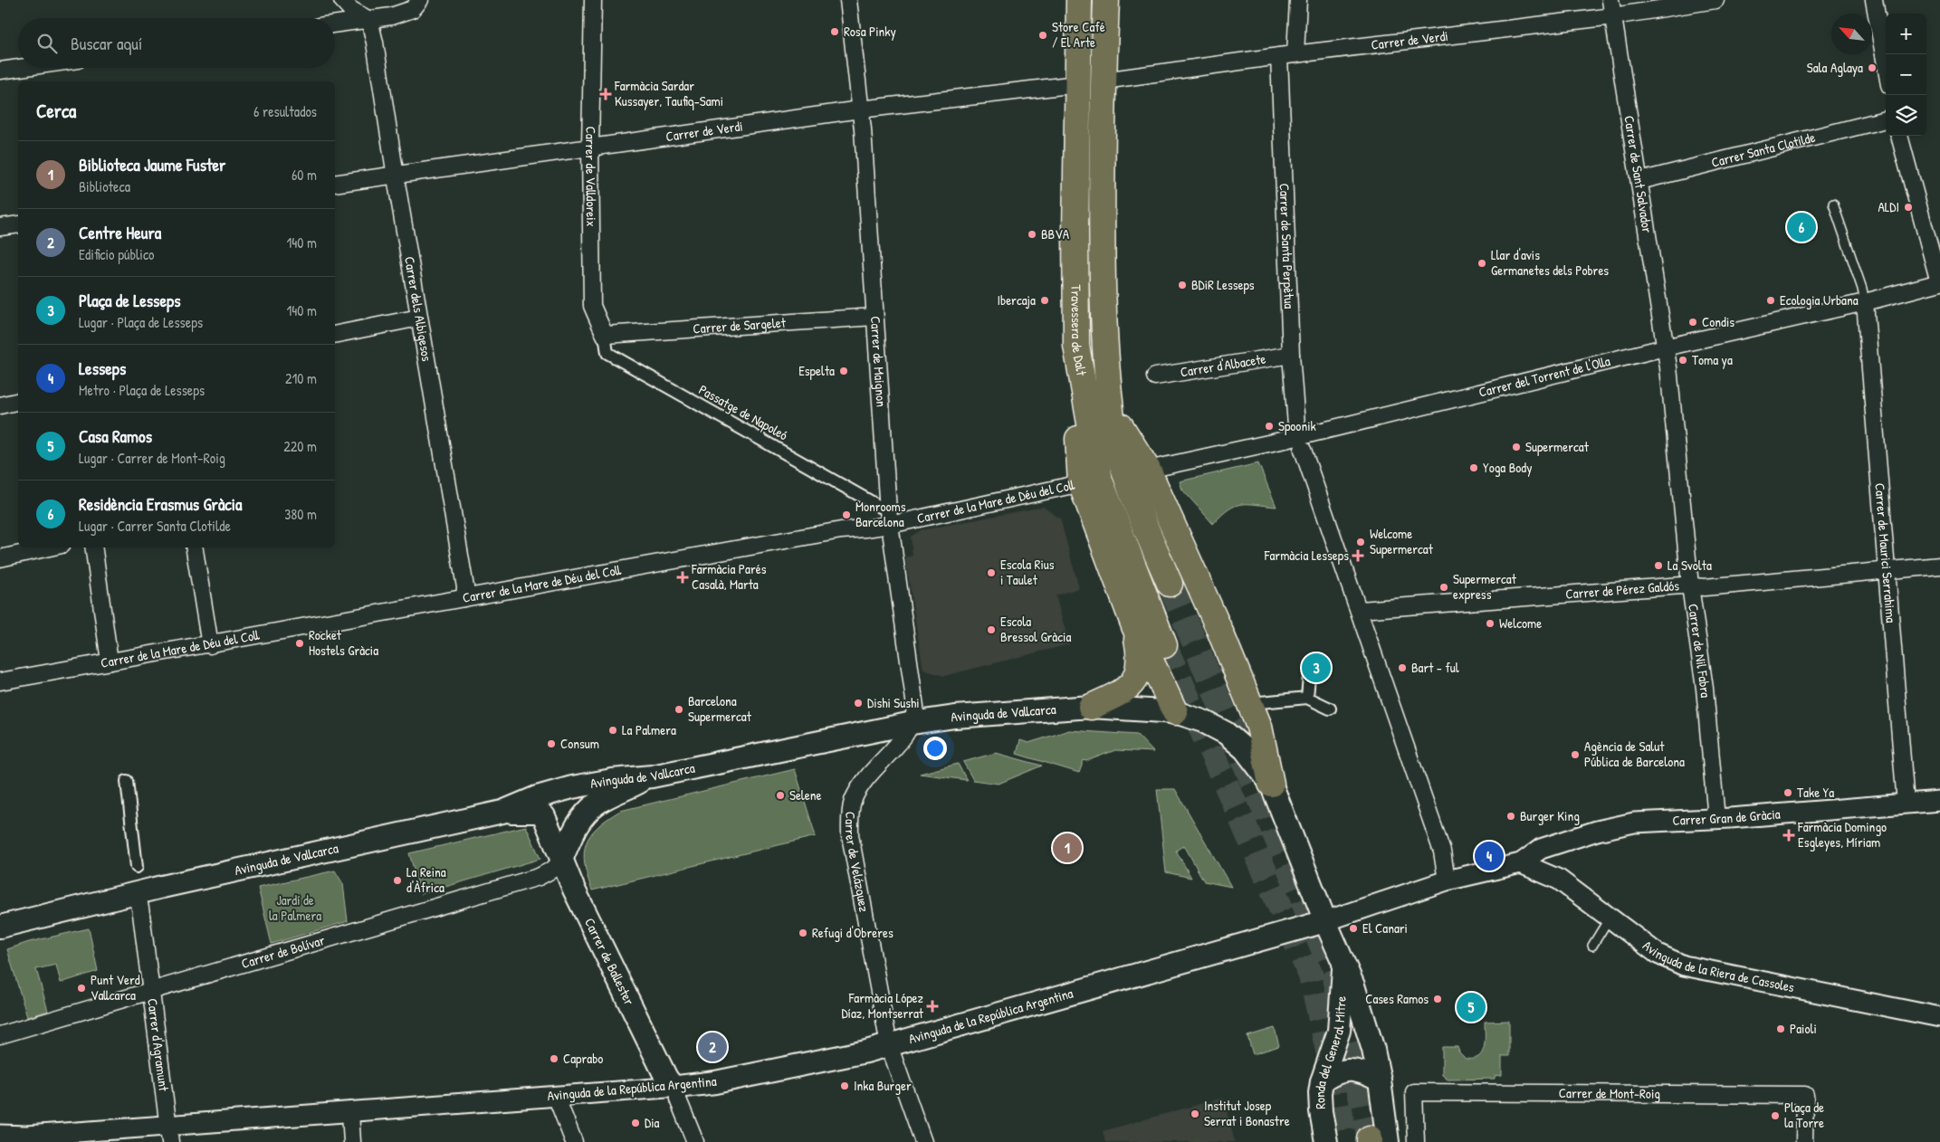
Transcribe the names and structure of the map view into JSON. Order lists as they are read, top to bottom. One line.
{"streets":{"main road":["Travessera de Dalt","Avinguda de Vallcarca","Carrer de Ballester","Avinguda de la República Argentina","Ronda del General Mitre"],"street":["Carrer de Verdi","Carrer Santa Clotilde","Carrer de Sant Salvador","Carrer de Valldoreix","Carrer de Santa Perpètua","Carrer dels Albigesos","Carrer de Sargelet","Carrer de Maignon","Carrer d'Albacete","Carrer del Torrent de l'Olla","Passatge de Napoleó","Carrer de la Mare de Déu del Coll","Carrer de Maurici Serrahima","Carrer de Pérez Galdós","Carrer de Nil Fabra","Carrer Gran de Gràcia","Carrer de Velázquez","Carrer de Bolívar","Avinguda de la Riera de Cassoles","Carrer d'Agramunt","Carrer de Mont-Roig"]},"crossings":[["Carrer de Verdi","Carrer de Sant Salvador"],["Carrer de Verdi","Carrer de Valldoreix"],["Carrer de Verdi","Carrer de Santa Perpètua"],["Carrer de Verdi","Carrer dels Albigesos"],["Carrer de Verdi","Travessera de Dalt"],["Carrer de Verdi","Carrer de Maignon"],["Carrer Santa Clotilde","Carrer de Sant Salvador"],["Carrer de Sant Salvador","Carrer del Torrent de l'Olla"],["Carrer de Sant Salvador","Carrer de Nil Fabra"],["Carrer de Valldoreix","Carrer de Sargelet"],["Carrer de Valldoreix","Passatge de Napoleó"],["Carrer de Santa Perpètua","Carrer d'Albacete"],["Carrer de Santa Perpètua","Carrer del Torrent de l'Olla"],["Carrer de Santa Perpètua","Carrer de Pérez Galdós"],["Carrer dels Albigesos","Carrer de la Mare de Déu del Coll"],["Carrer de Sargelet","Carrer de Maignon"],["Carrer de Sargelet","Passatge de Napoleó"],["Travessera de Dalt","Carrer del Torrent de l'Olla"],["Travessera de Dalt","Carrer de la Mare de Déu del Coll"],["Carrer de Maignon","Carrer de la Mare de Déu del Coll"],["Carrer de Maignon","Avinguda de Vallcarca"],["Carrer de Maignon","Carrer de Velázquez"],["Carrer del Torrent de l'Olla","Carrer de Maurici Serrahima"],["Carrer del Torrent de l'Olla","Carrer de Nil Fabra"],["Carrer de Maurici Serrahima","Carrer de Pérez Galdós"],["Carrer de Maurici Serrahima","Carrer Gran de Gràcia"],["Carrer de Pérez Galdós","Carrer de Nil Fabra"],["Carrer de Nil Fabra","Carrer Gran de Gràcia"],["Avinguda de Vallcarca","Carrer de Velázquez"],["Avinguda de Vallcarca","Carrer de Ballester"],["Avinguda de Vallcarca","Avinguda de la República Argentina"],["Avinguda de Vallcarca","Carrer d'Agramunt"],["Avinguda de Vallcarca","Ronda del General Mitre"],["Carrer Gran de Gràcia","Avinguda de la Riera de Cassoles"],["Carrer de Velázquez","Avinguda de la República Argentina"],["Carrer de Bolívar","Carrer de Ballester"],["Carrer de Bolívar","Carrer d'Agramunt"],["Carrer de Ballester","Avinguda de la República Argentina"],["Avinguda de la República Argentina","Carrer d'Agramunt"],["Avinguda de la República Argentina","Ronda del General Mitre"]],"parks":["Jardí de la Palmera"],"places":{"other":["Rosa Pinky","Store Café / El Arte","Sala Aglaya","ALDI","BBVA","Llar d'avis Germanetes dels Pobres","BDiR Lesseps","Ibercaja","Ecologia Urbana","Condis","Toma ya","Espelta","Spoonik","Supermercat","Yoga Body","Monrooms Barcelona","Welcome Supermercat","La Svolta","Escola Rius i Taulet","Supermercat express","Welcome","Escola Bressol Gràcia","Rocket Hostels Gràcia","Bart - ful","Dishi Sushi","Barcelona Supermercat","La Palmera","Consum","Agència de Salut Pública de Barcelona","Take Ya","Selene","Burger King","La Reina d'Àfrica","El Canari","Refugi d'Obreres","Punt Verd Vallcarca","Cases Ramos","Paioli","Caprabo","Inka Burger","Institut Josep Serrat i Bonastre","Plaça de la Torre","Dia"],"health":["Farmàcia Sardar Kussayer, Taufiq-Sami","Farmàcia Lesseps","Farmàcia Parés Casalà, Marta","Farmàcia Domingo Esgleyes, Míriam","Farmàcia López Díaz, Montserrat"]},"north":"top left","page":{"map_buttons":["+","−"],"search":"Buscar aquí","heading":["Cerca","6 resultados"],"list":[{"mark":"1","name":"Biblioteca Jaume Fuster","note":"Biblioteca","value":"60 m"},{"mark":"2","name":"Centre Heura","note":"Edificio público","value":"140 m"},{"mark":"3","name":"Plaça de Lesseps","note":"Lugar · Plaça de Lesseps","value":"140 m"},{"mark":"4","name":"Lesseps","note":"Metro · Plaça de Lesseps","value":"210 m"},{"mark":"5","name":"Casa Ramos","note":"Lugar · Carrer de Mont-Roig","value":"220 m"},{"mark":"6","name":"Residència Erasmus Gràcia","note":"Lugar · Carrer Santa Clotilde","value":"380 m"}],"pins":["6","3","1","4","5","2"]}}
